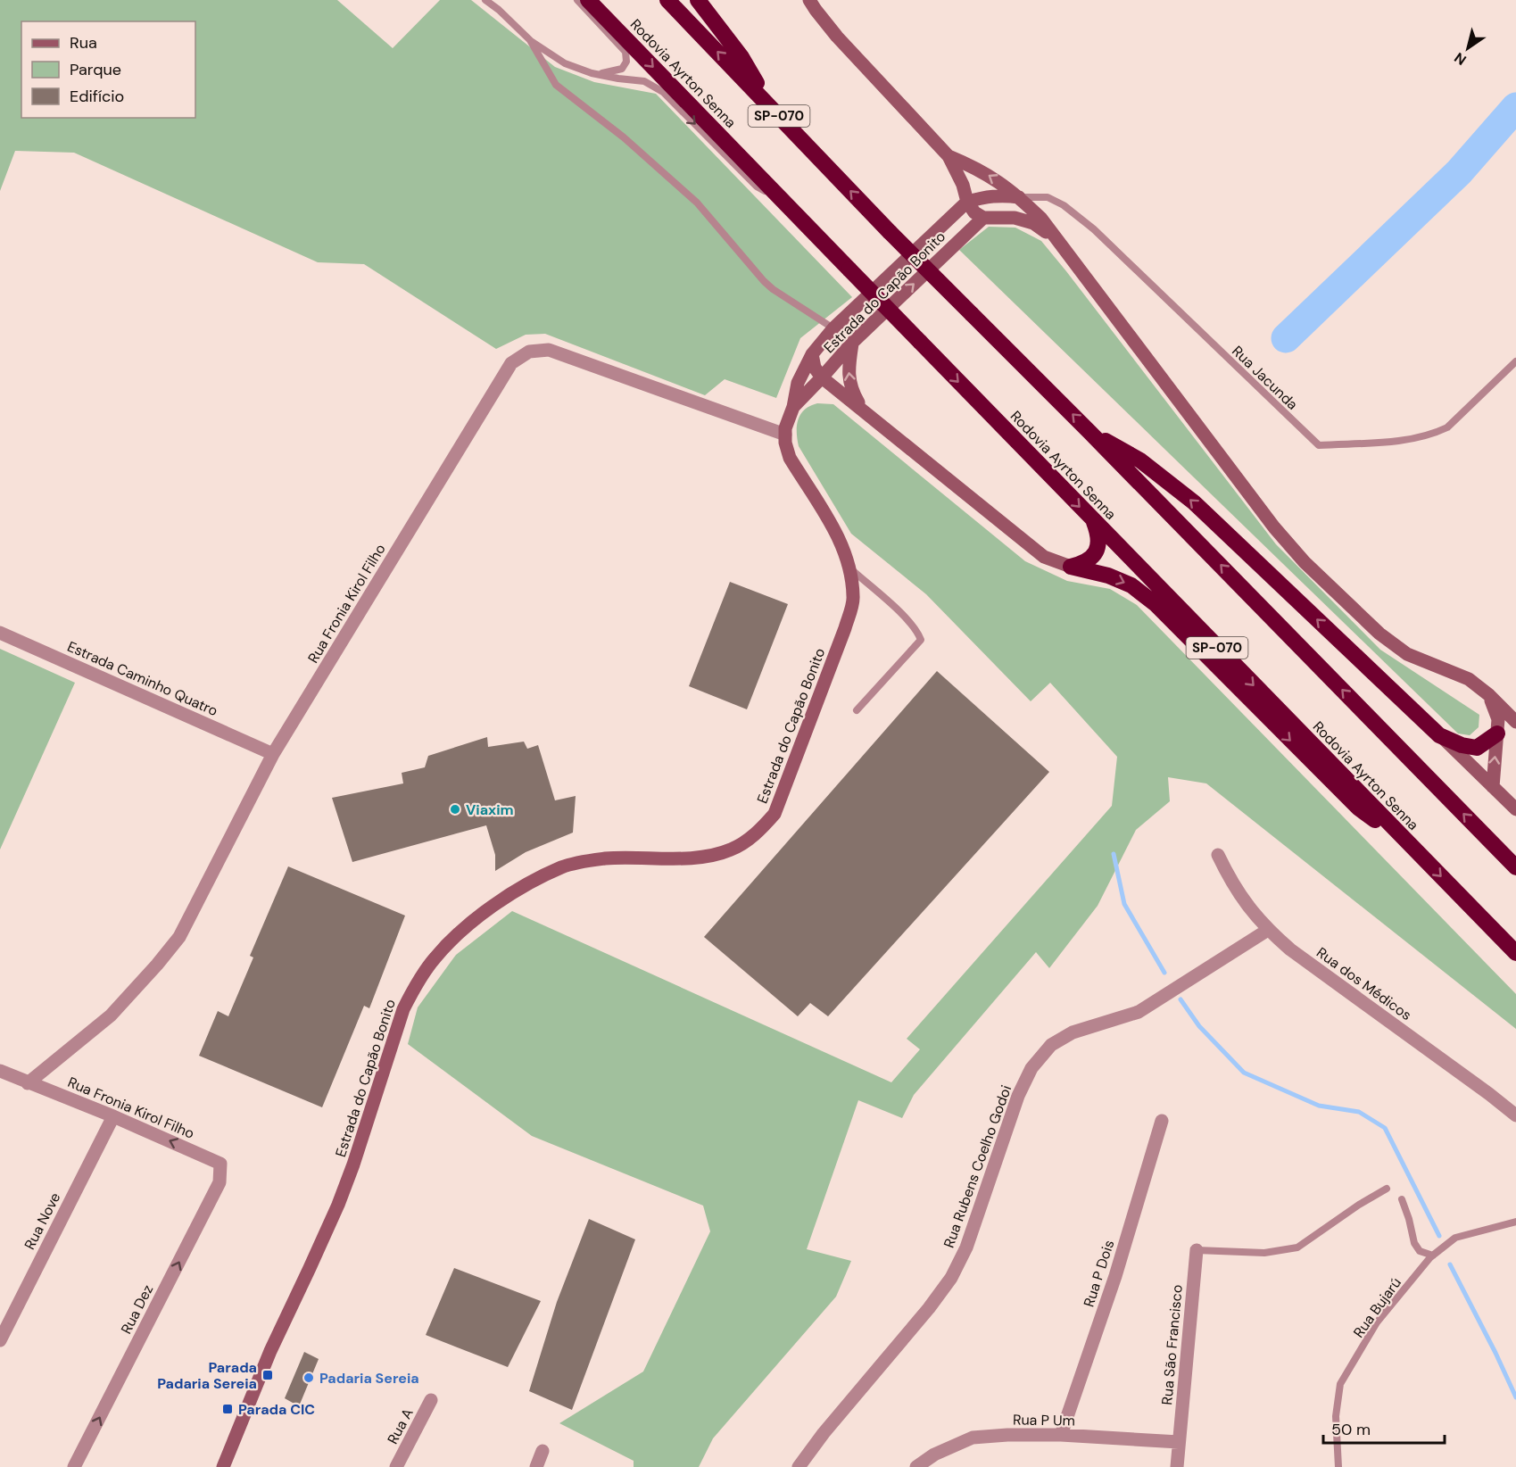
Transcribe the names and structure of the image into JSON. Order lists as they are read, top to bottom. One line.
{"streets":{"highway":["Rodovia Ayrton Senna","SP-070"],"street":["Estrada do Capão Bonito","Rua Fronia Kirol Filho","Estrada Caminho Quatro","Rua dos Médicos","Rua Rubens Coelho Godoi","Rua Nove","Rua P Dois","Rua Dez","Rua São Francisco","Rua P Um","Rua A"],"lane":["Rua Jacunda","Rua Bujarú"]},"crossings":[["Estrada do Capão Bonito","Rua Fronia Kirol Filho"],["Rua Fronia Kirol Filho","Estrada Caminho Quatro"],["Rua Fronia Kirol Filho","Rua Nove"],["Rua Fronia Kirol Filho","Rua Dez"],["Rua dos Médicos","Rua Rubens Coelho Godoi"],["Rua P Dois","Rua P Um"],["Rua São Francisco","Rua P Um"]],"one_way":["Rua Dez"],"places":{"other":["Viaxim","Padaria Sereia"],"transit":["Parada Padaria Sereia","Parada CIC"]},"legend":["Rua","Parque","Edifício"],"scale_bar":"50 m","north":"bottom left"}
